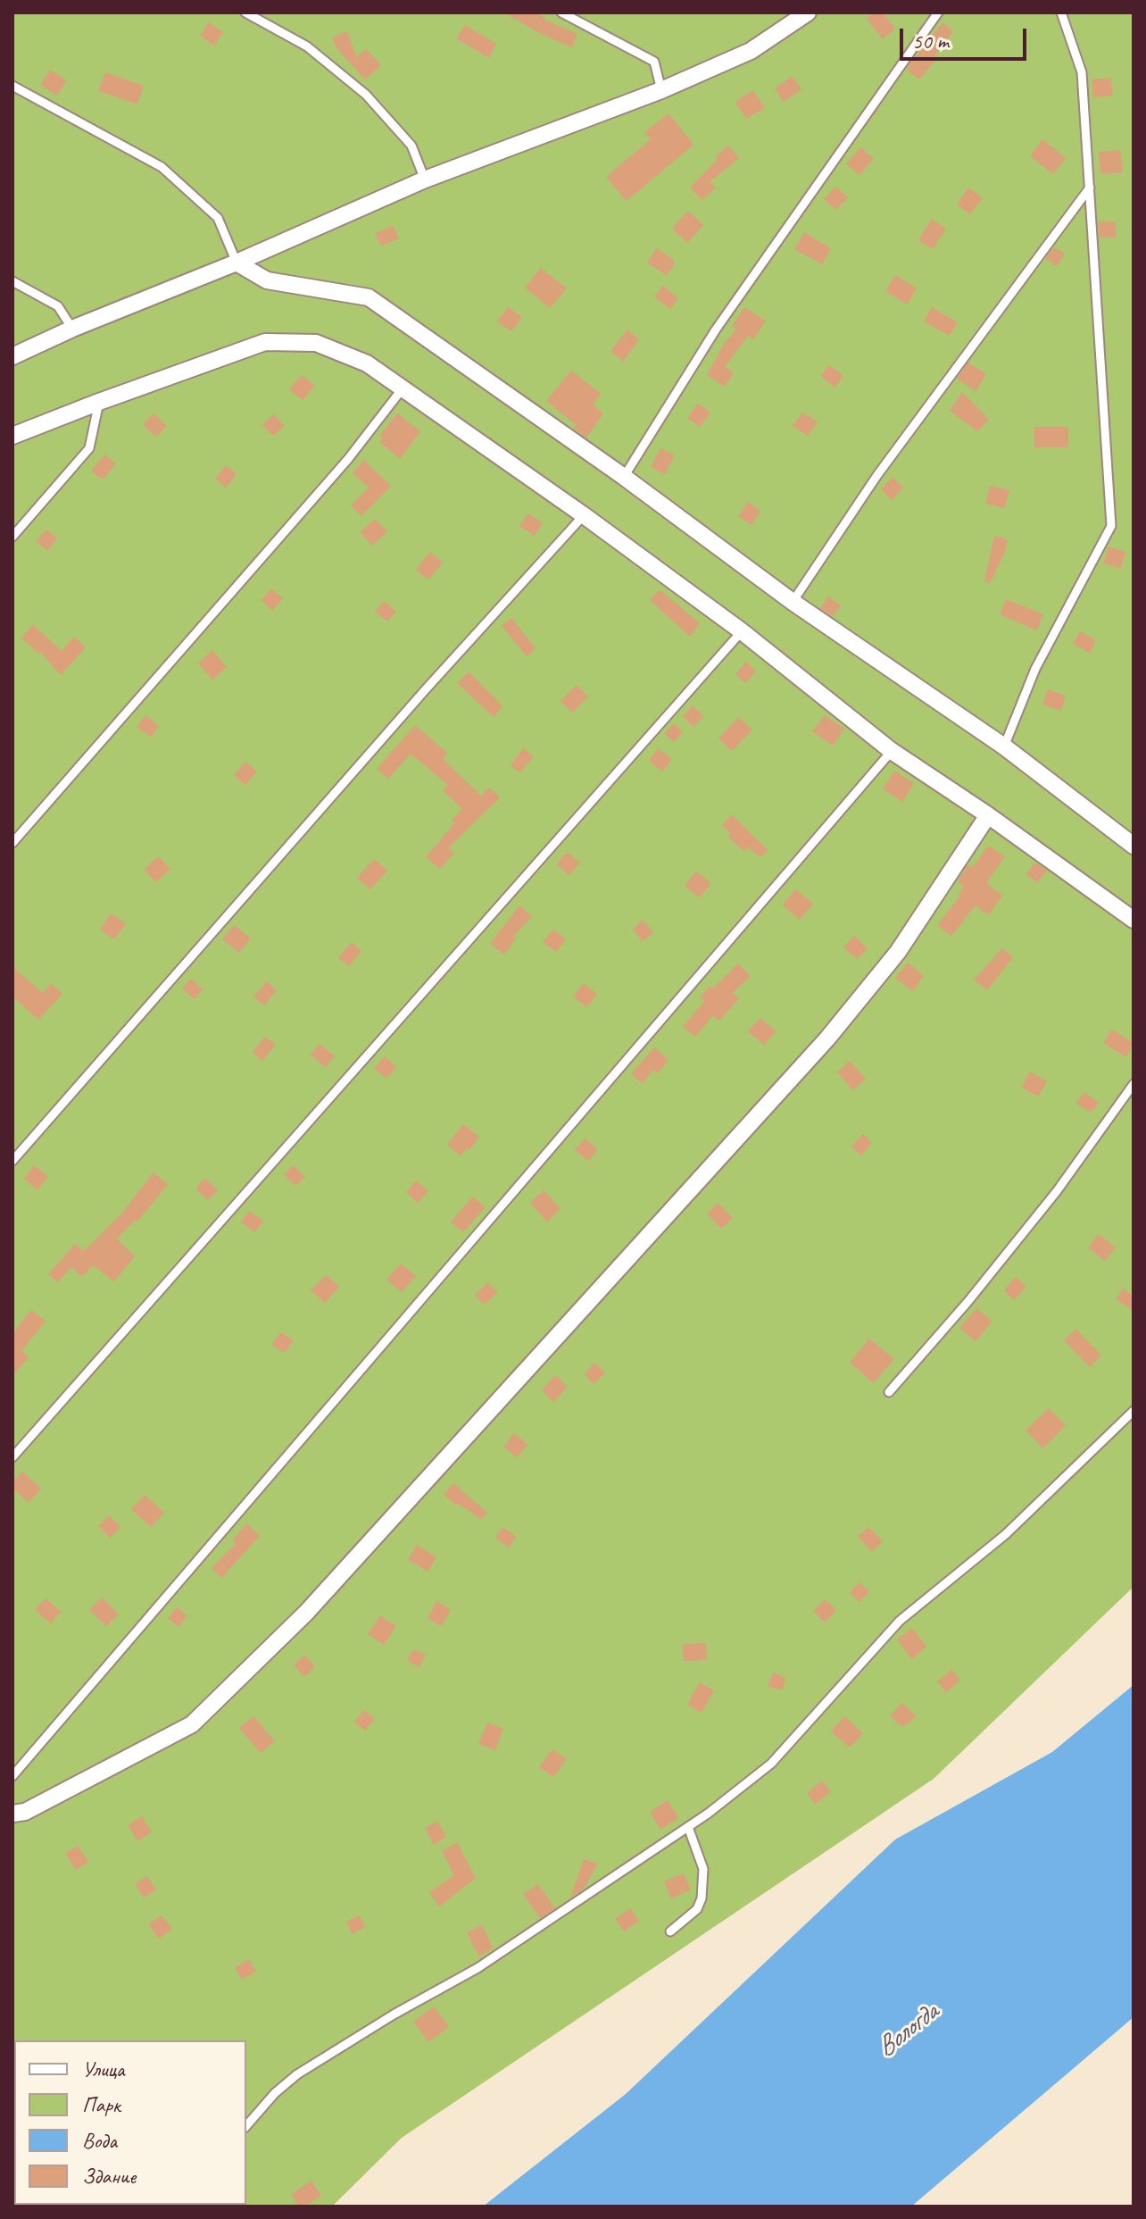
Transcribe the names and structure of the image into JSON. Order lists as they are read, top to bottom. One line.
{"water":["Вологда"],"legend":["Улица","Парк","Вода","Здание"],"scale_bar":"50 m"}
